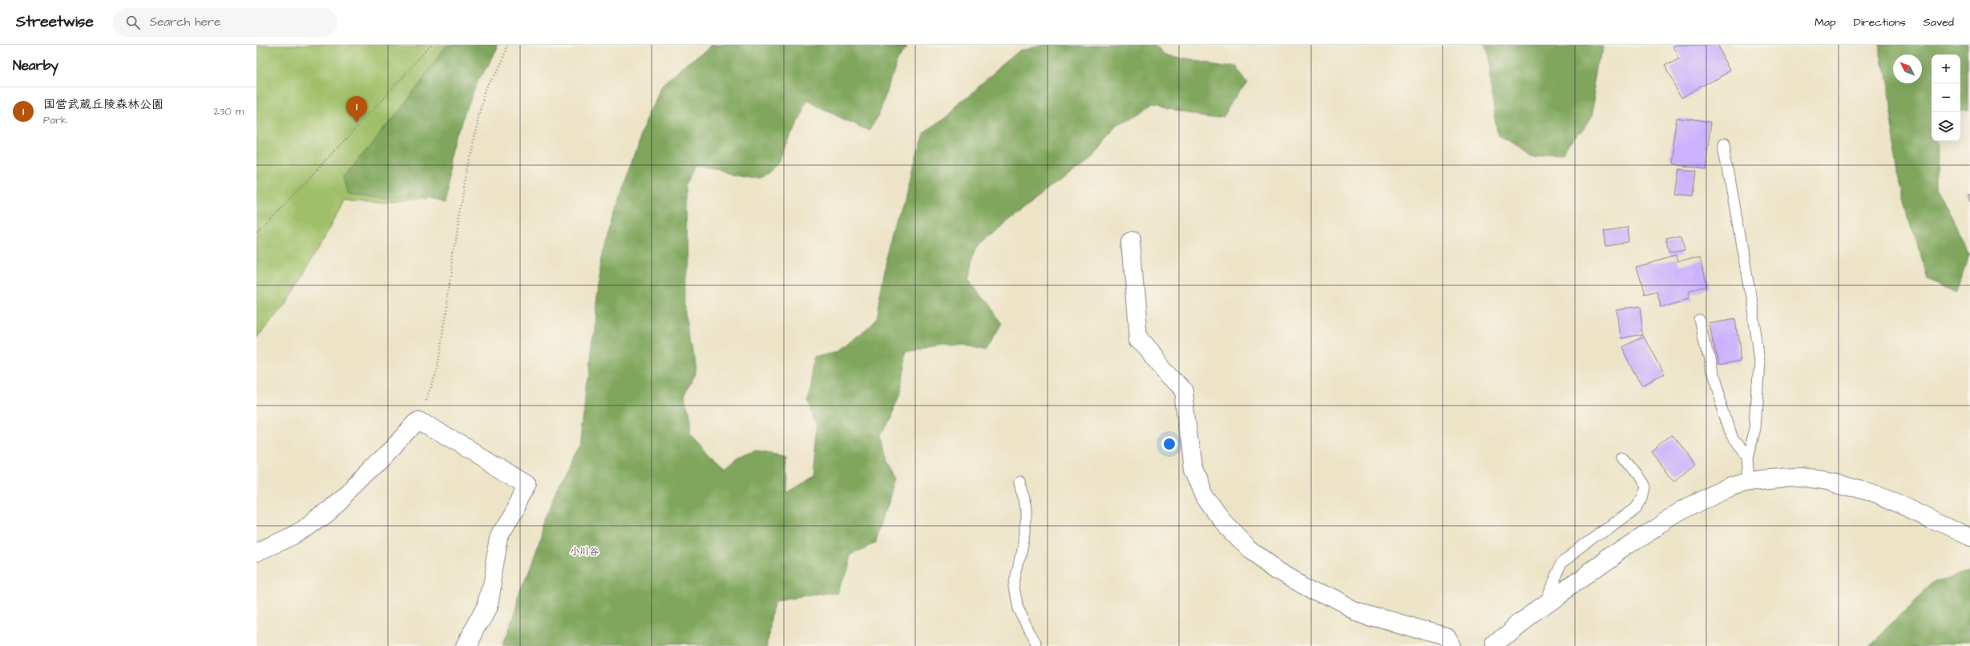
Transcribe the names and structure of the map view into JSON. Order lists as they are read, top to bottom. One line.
{"districts":["小川谷"],"north":"top left","page":{"header":"Streetwise","search":"Search here","nav":["Map","Directions","Saved"],"heading":"Nearby","map_buttons":["+","−"],"list":[{"mark":"1","name":"国営武蔵丘陵森林公園","note":"Park","value":"230 m"}],"pins":"1"}}
